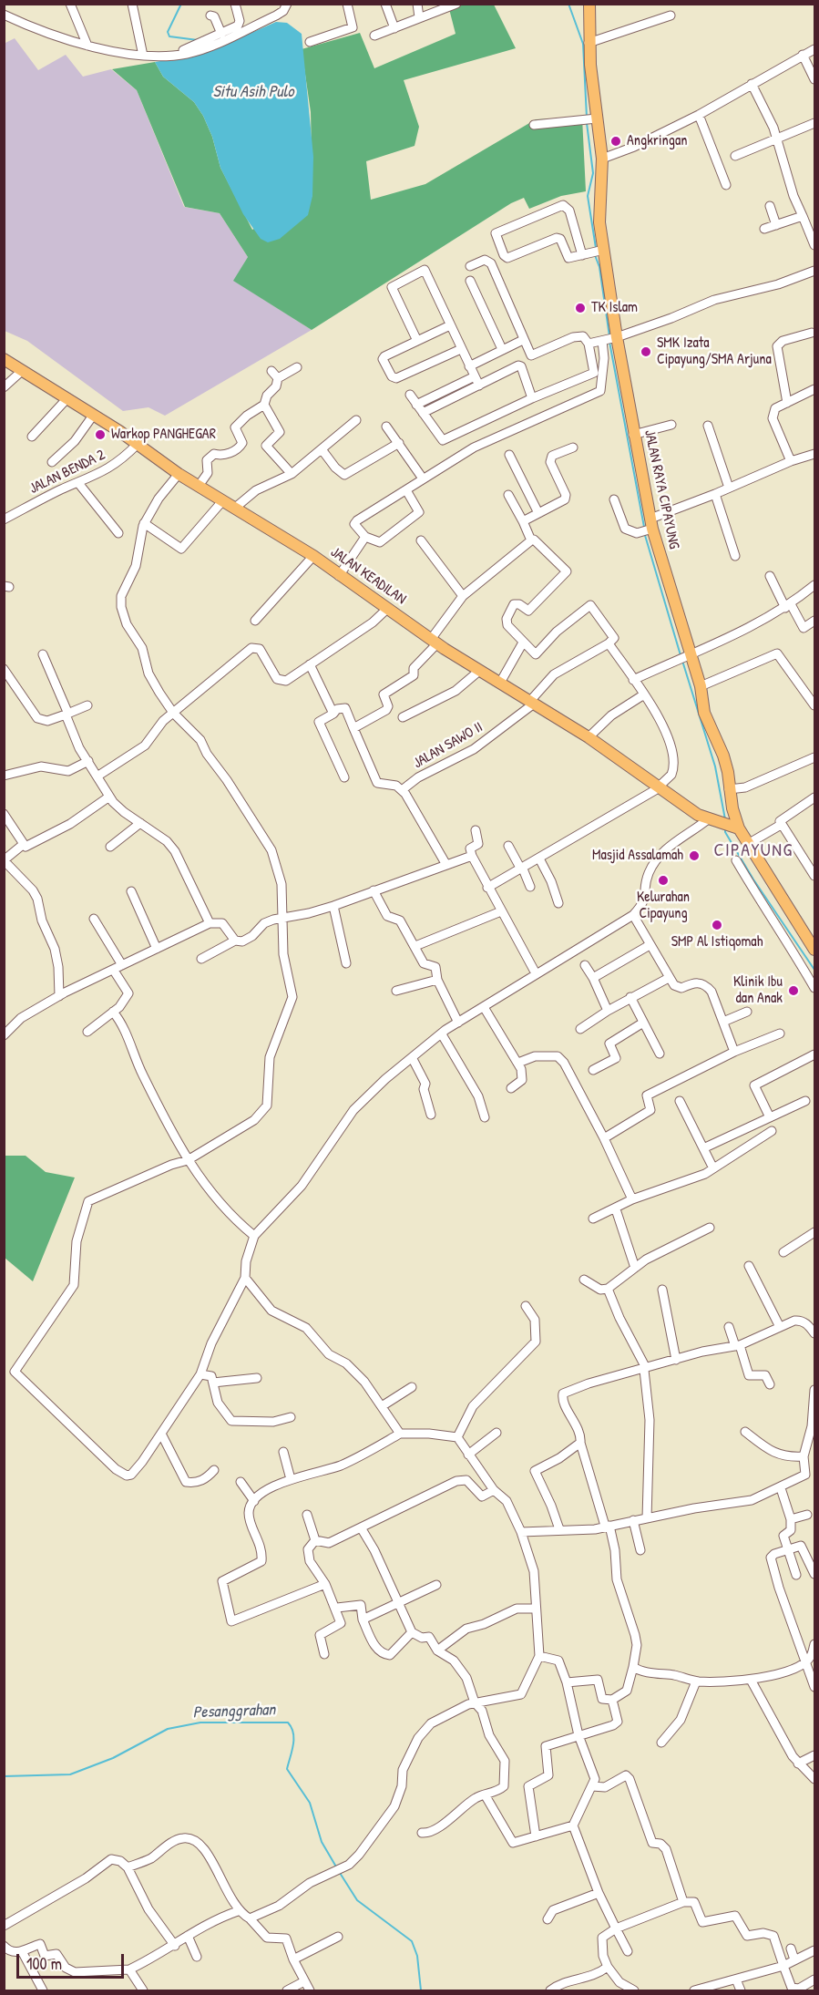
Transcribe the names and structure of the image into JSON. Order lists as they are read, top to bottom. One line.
{"streets":{"main road":["JALAN RAYA CIPAYUNG","JALAN KEADILAN"],"street":["JALAN BENDA 2","JALAN SAWO II"]},"crossings":[["JALAN BENDA 2","JALAN KEADILAN"],["JALAN RAYA CIPAYUNG","JALAN KEADILAN"],["JALAN KEADILAN","JALAN SAWO II"]],"districts":["CIPAYUNG"],"water":["Situ Asih Pulo","Pesanggrahan"],"places":["Angkringan","TK Islam","SMK Izata Cipayung/SMA Arjuna","Warkop PANGHEGAR","Masjid Assalamah","Kelurahan Cipayung","SMP Al Istiqomah","Klinik Ibu dan Anak"],"scale_bar":"100 m"}
